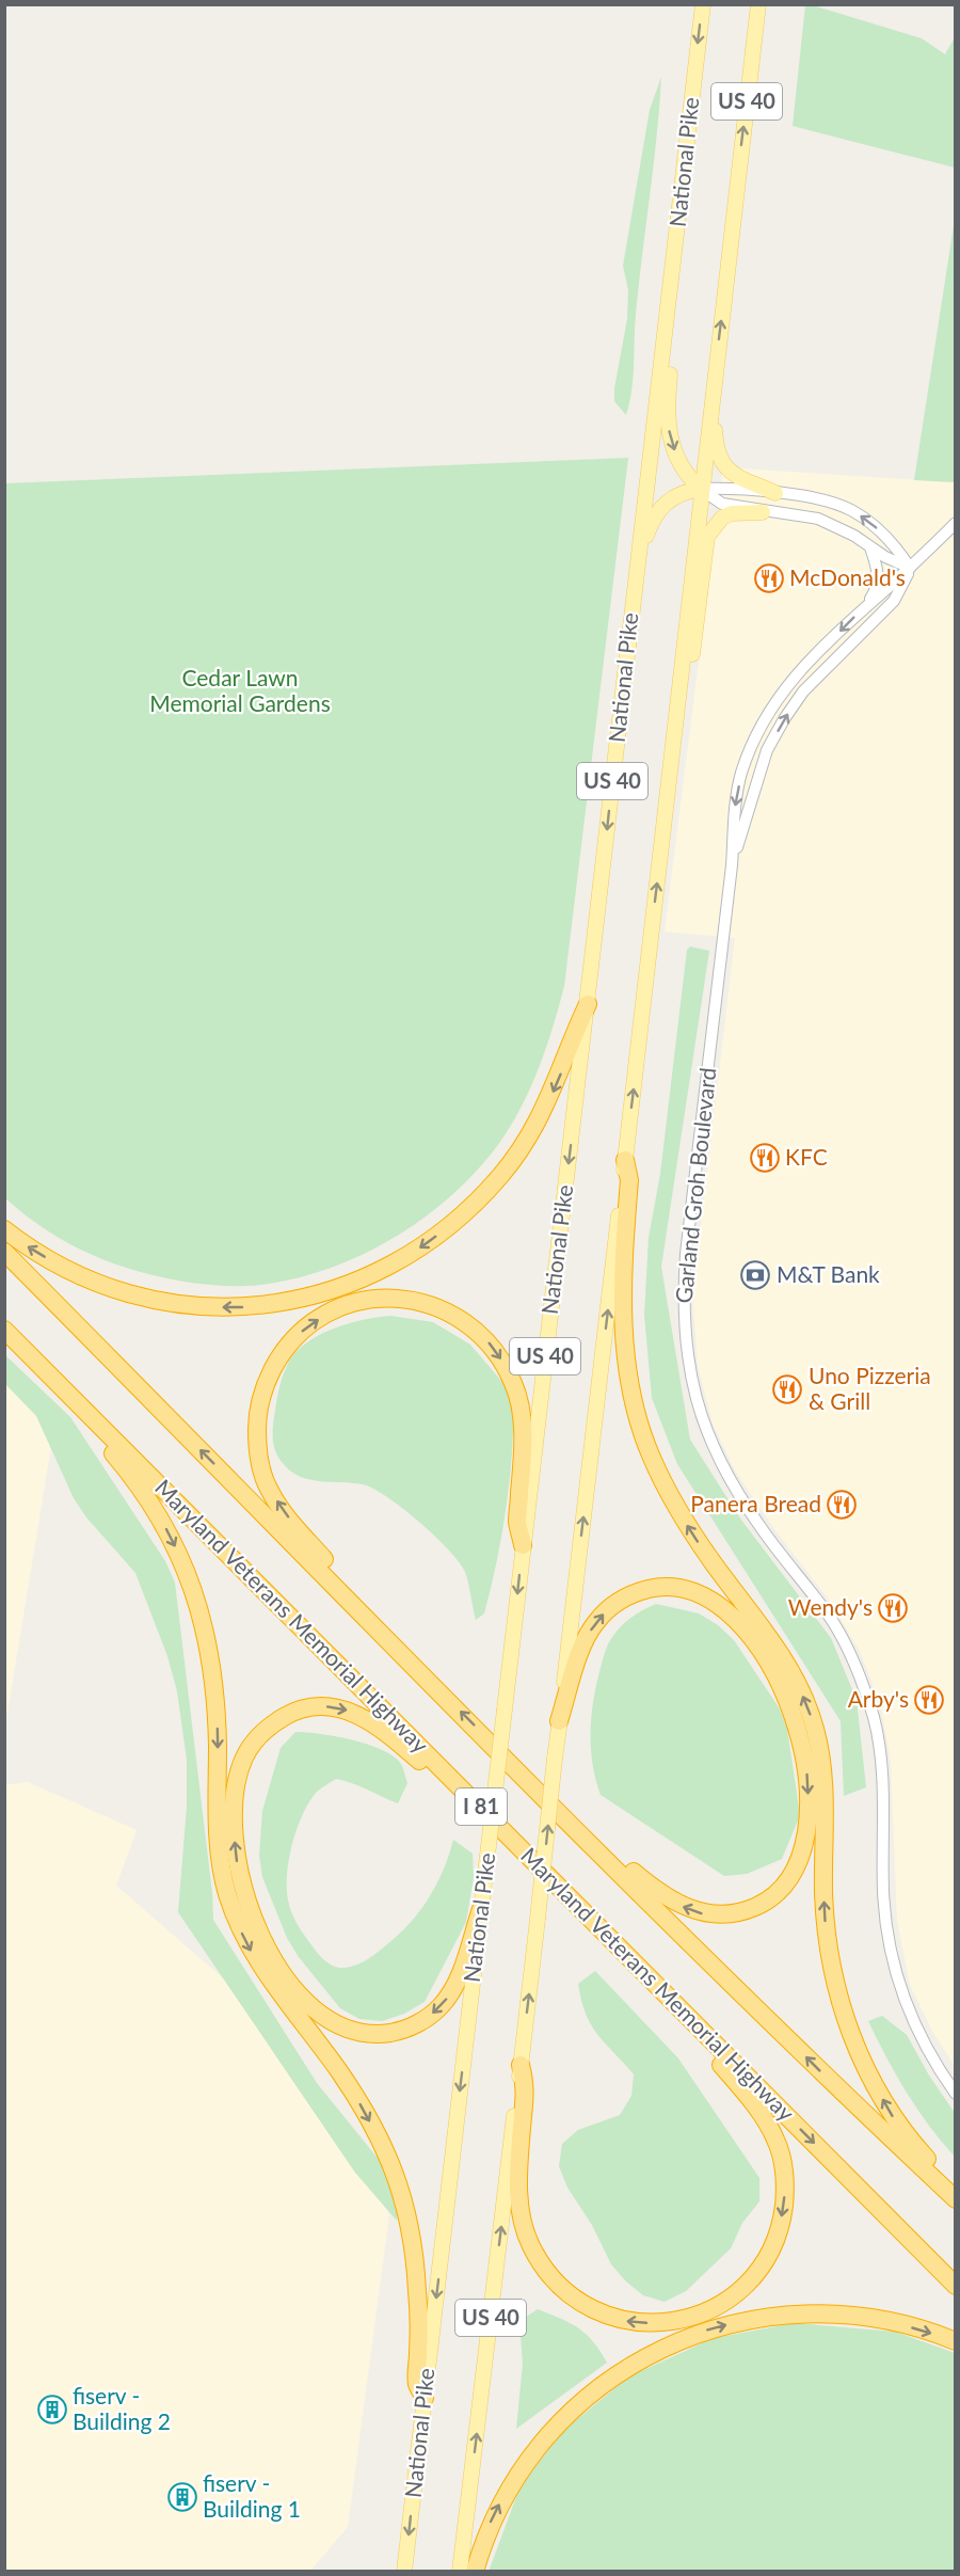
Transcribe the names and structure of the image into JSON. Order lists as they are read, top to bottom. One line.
{"streets":{"highway":["Maryland Veterans Memorial Highway","I 81"],"main road":["US 40","National Pike"],"street":["Garland Groh Boulevard"]},"parks":["Cedar Lawn Memorial Gardens"],"places":{"restaurant":["McDonald's","KFC","Uno Pizzeria & Grill","Panera Bread","Wendy's","Arby's"],"bank":["M&T Bank"],"building":["fiserv - Building 2","fiserv - Building 1"]}}
